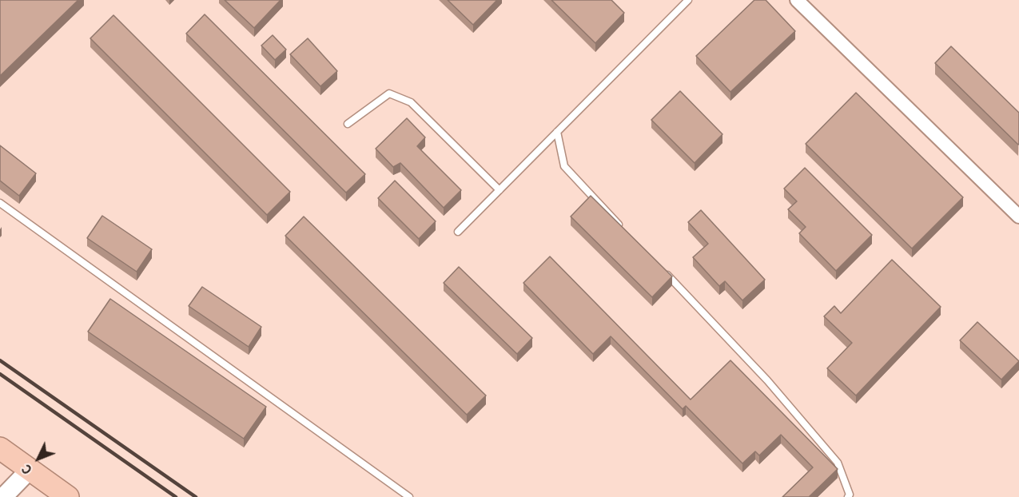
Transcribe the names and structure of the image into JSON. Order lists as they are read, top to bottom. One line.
{"north":"bottom left"}
